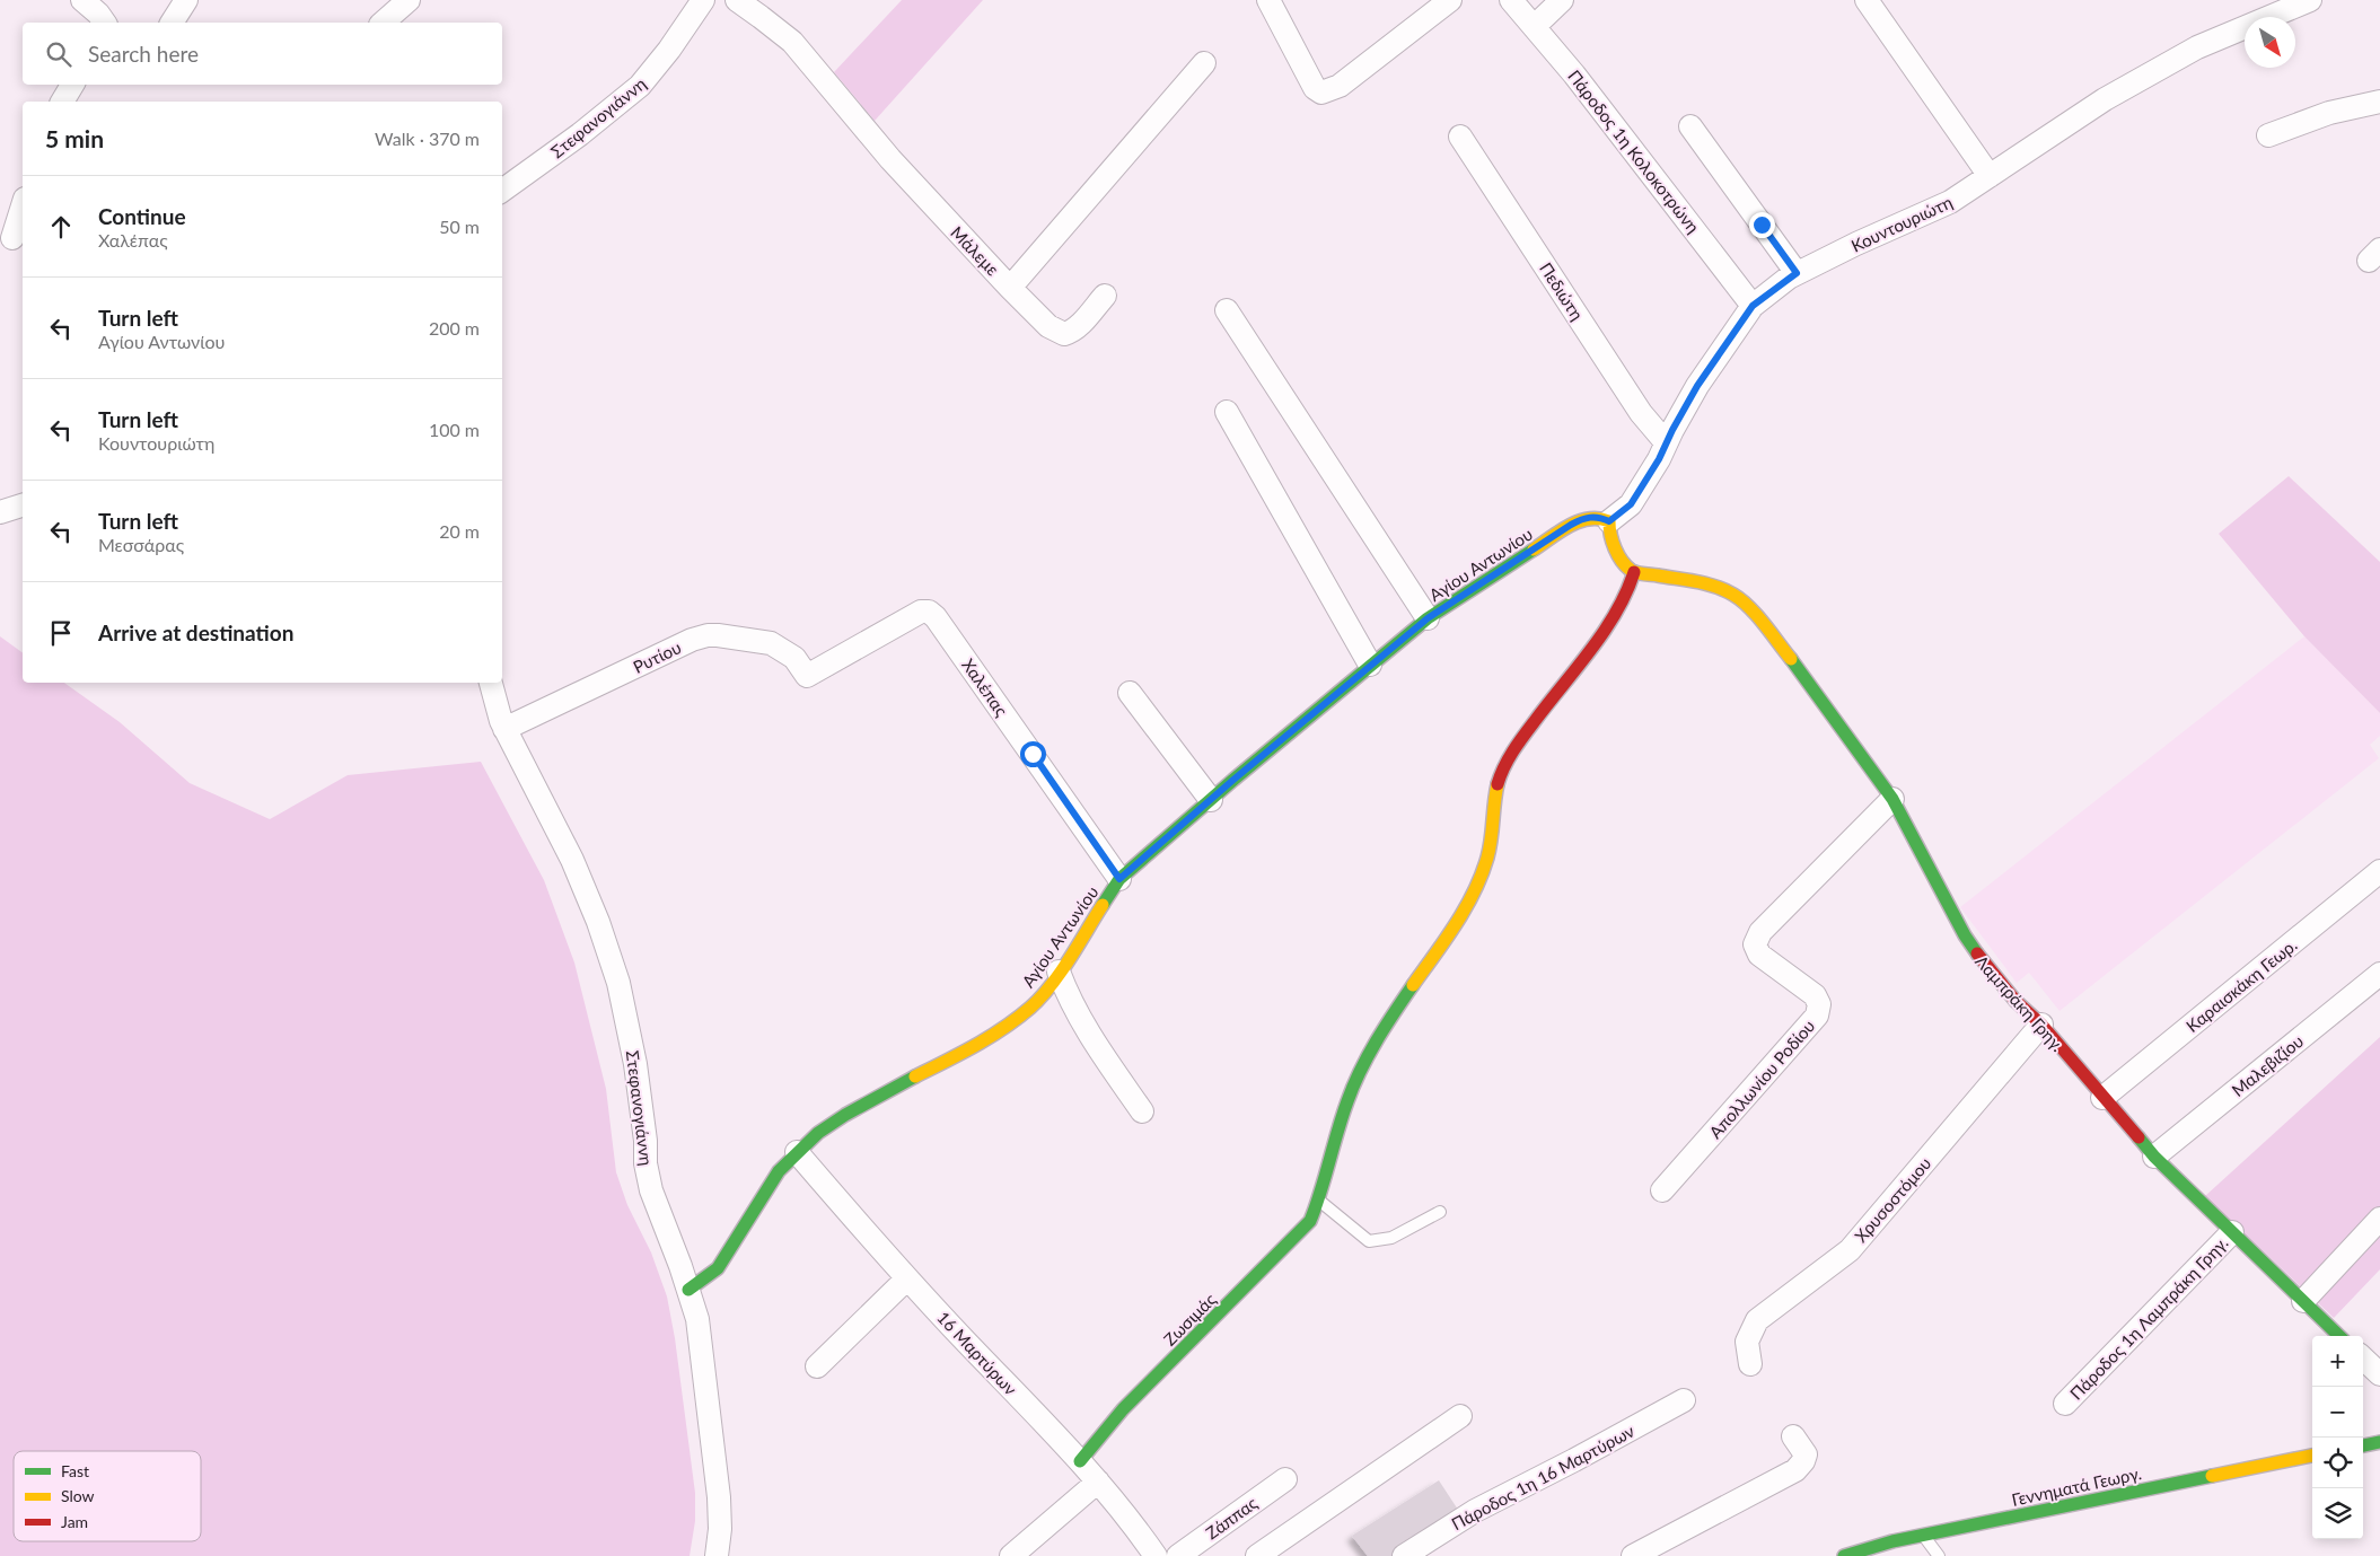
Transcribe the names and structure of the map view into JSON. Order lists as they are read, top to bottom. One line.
{"streets":{"street":["Στεφανογιάννη","Πάροδος 1η Κολοκοτρώνη","Κουντουριώτη","Μάλεμε","Πεδιώτη","Αγίου Αντωνίου","Ρυτίου","Χαλέπας","Καραισκάκη Γεωρ.","Λαμπράκη Γρηγ.","Μαλεβιζίου","Απολλωνίου Ροδίου","Χρυσοστόμου","Πάροδος 1η Λαμπράκη Γρηγ.","Ζωσιμάς","16 Μαρτύρων","Πάροδος 1η 16 Μαρτύρων","Γεννηματά Γεωργ.","Ζάππας"]},"crossings":[["Στεφανογιάννη","Αγίου Αντωνίου"],["Στεφανογιάννη","Ρυτίου"],["Πάροδος 1η Κολοκοτρώνη","Κουντουριώτη"],["Κουντουριώτη","Πεδιώτη"],["Κουντουριώτη","Αγίου Αντωνίου"],["Αγίου Αντωνίου","Χαλέπας"],["Αγίου Αντωνίου","16 Μαρτύρων"],["Ρυτίου","Χαλέπας"],["Καραισκάκη Γεωρ.","Λαμπράκη Γρηγ."],["Λαμπράκη Γρηγ.","Μαλεβιζίου"],["Λαμπράκη Γρηγ.","Απολλωνίου Ροδίου"],["Λαμπράκη Γρηγ.","Χρυσοστόμου"],["Λαμπράκη Γρηγ.","Πάροδος 1η Λαμπράκη Γρηγ."],["Λαμπράκη Γρηγ.","Ζωσιμάς"],["Ζωσιμάς","16 Μαρτύρων"]],"legend":["Fast","Slow","Jam"],"north":"bottom right","page":{"search":"Search here","heading":["5 min","Walk · 370 m"],"list":[["Continue","Χαλέπας","50 m"],["Turn left","Αγίου Αντωνίου","200 m"],["Turn left","Κουντουριώτη","100 m"],["Turn left","Μεσσάρας","20 m"],"Arrive at destination"],"map_buttons":["+","−"]}}
